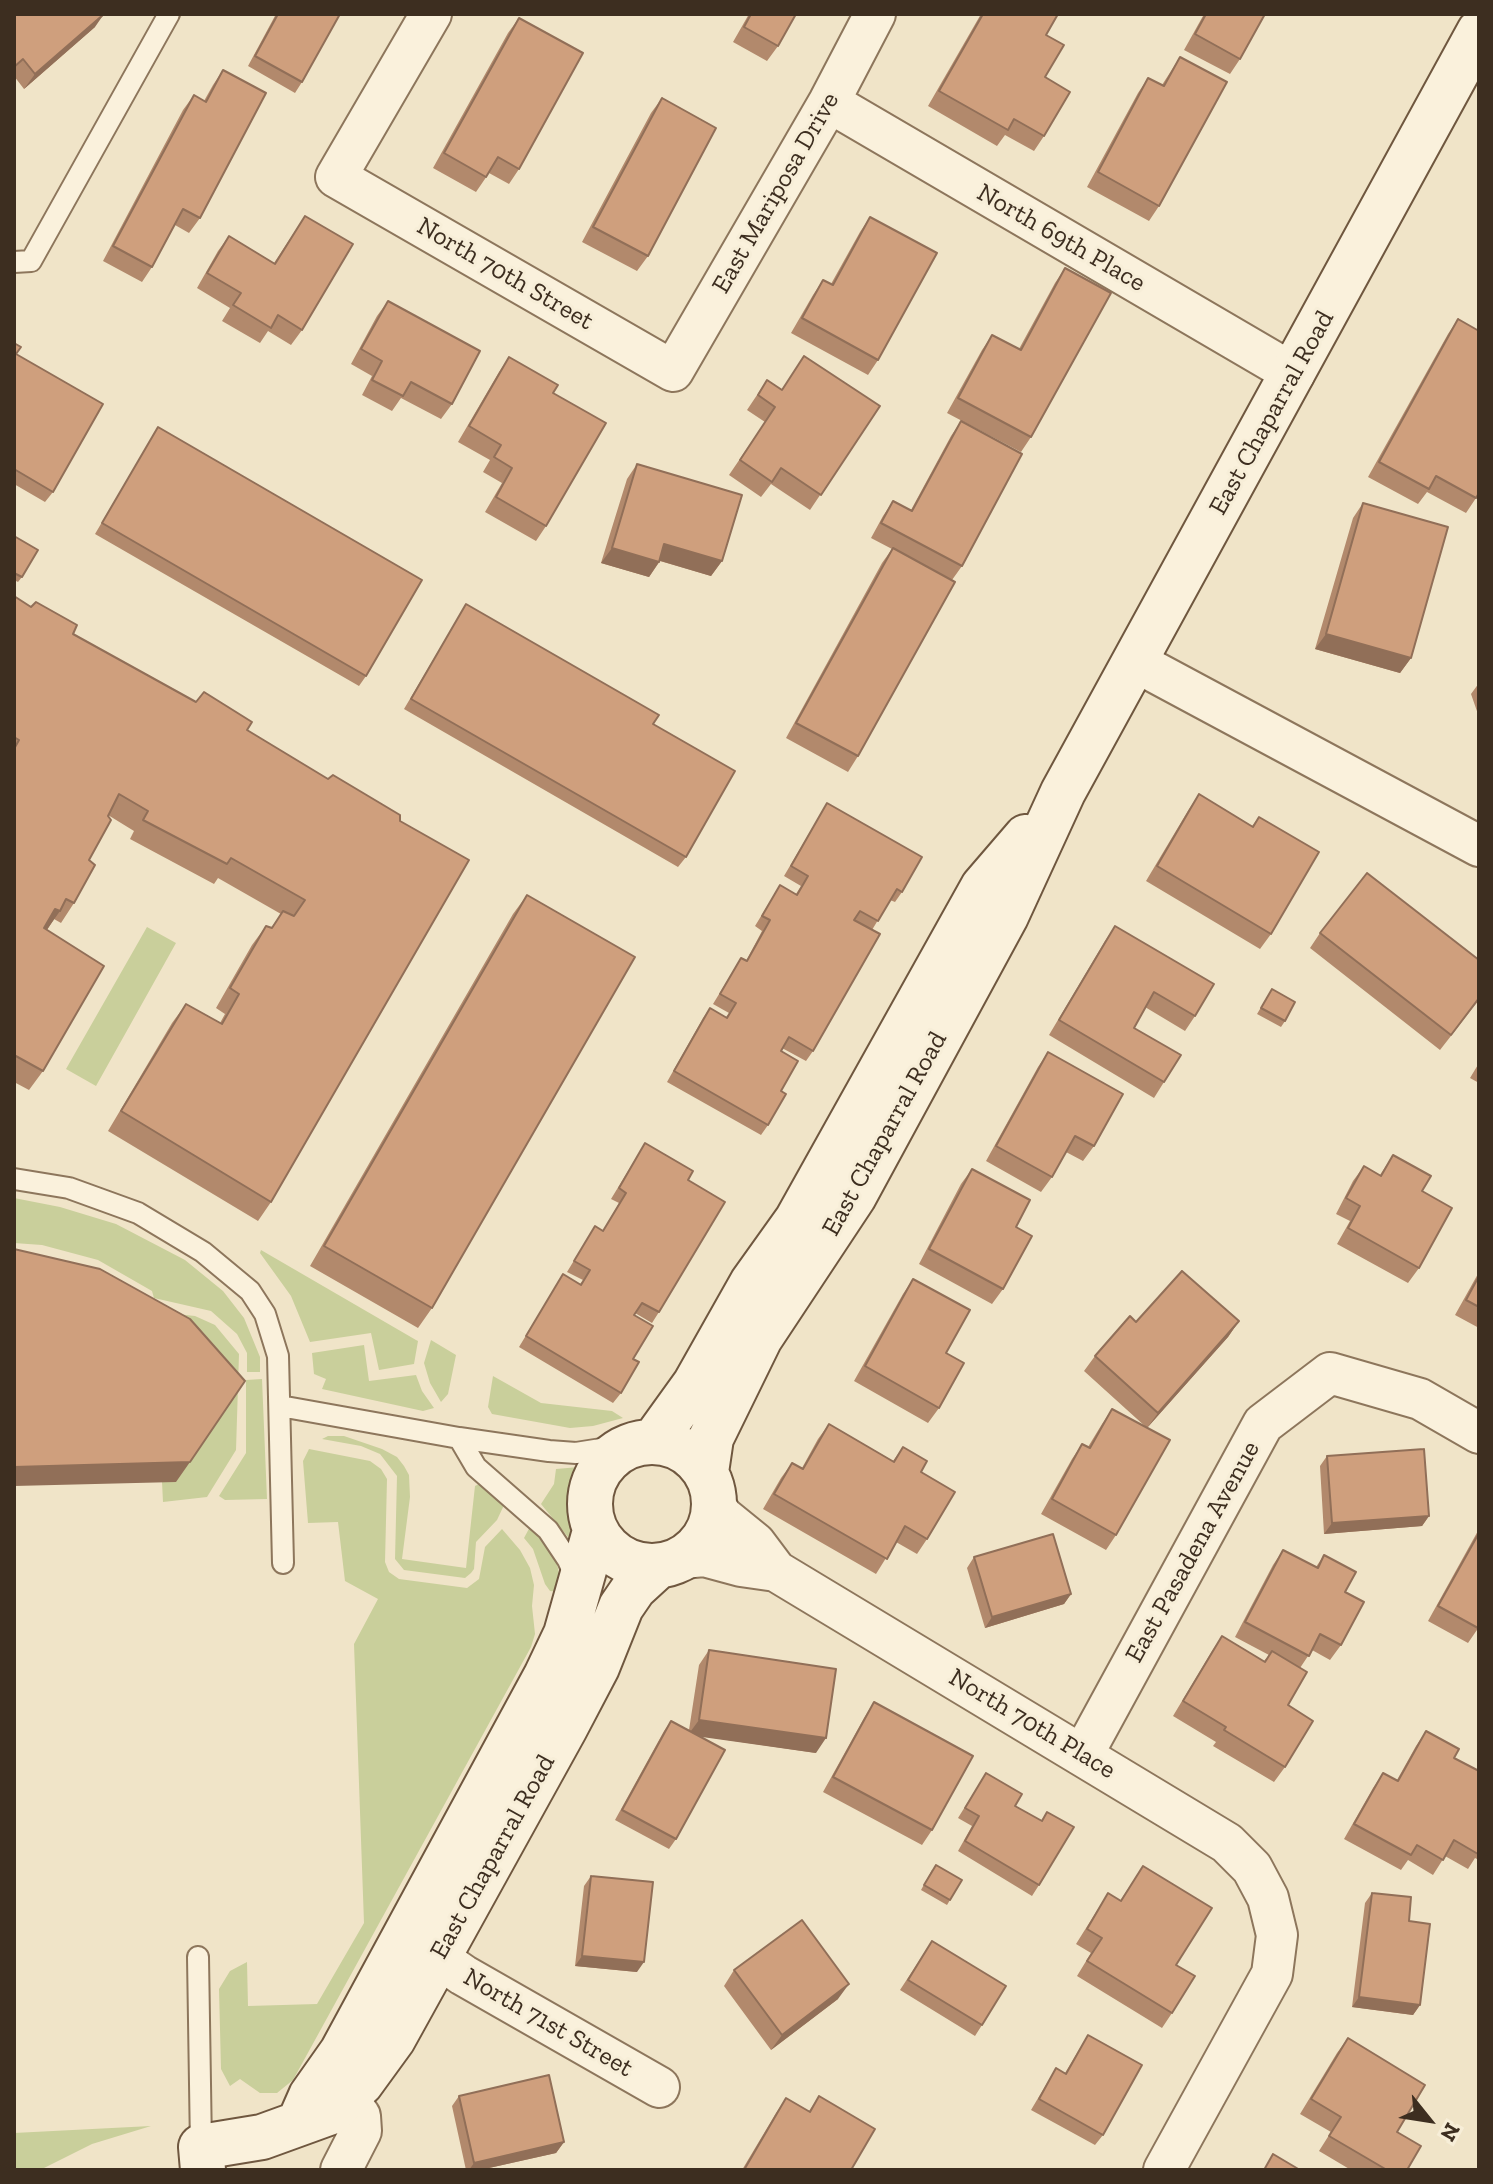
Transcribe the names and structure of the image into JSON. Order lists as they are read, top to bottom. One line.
{"streets":{"main road":["East Chaparral Road"],"street":["East Mariposa Drive","North 69th Place","North 70th Street","East Pasadena Avenue","North 70th Place","North 71st Street"]},"crossings":[["East Mariposa Drive","North 69th Place"],["East Mariposa Drive","North 70th Street"],["North 69th Place","East Chaparral Road"],["East Chaparral Road","North 70th Place"],["East Chaparral Road","North 71st Street"],["East Pasadena Avenue","North 70th Place"]],"north":"bottom right"}
